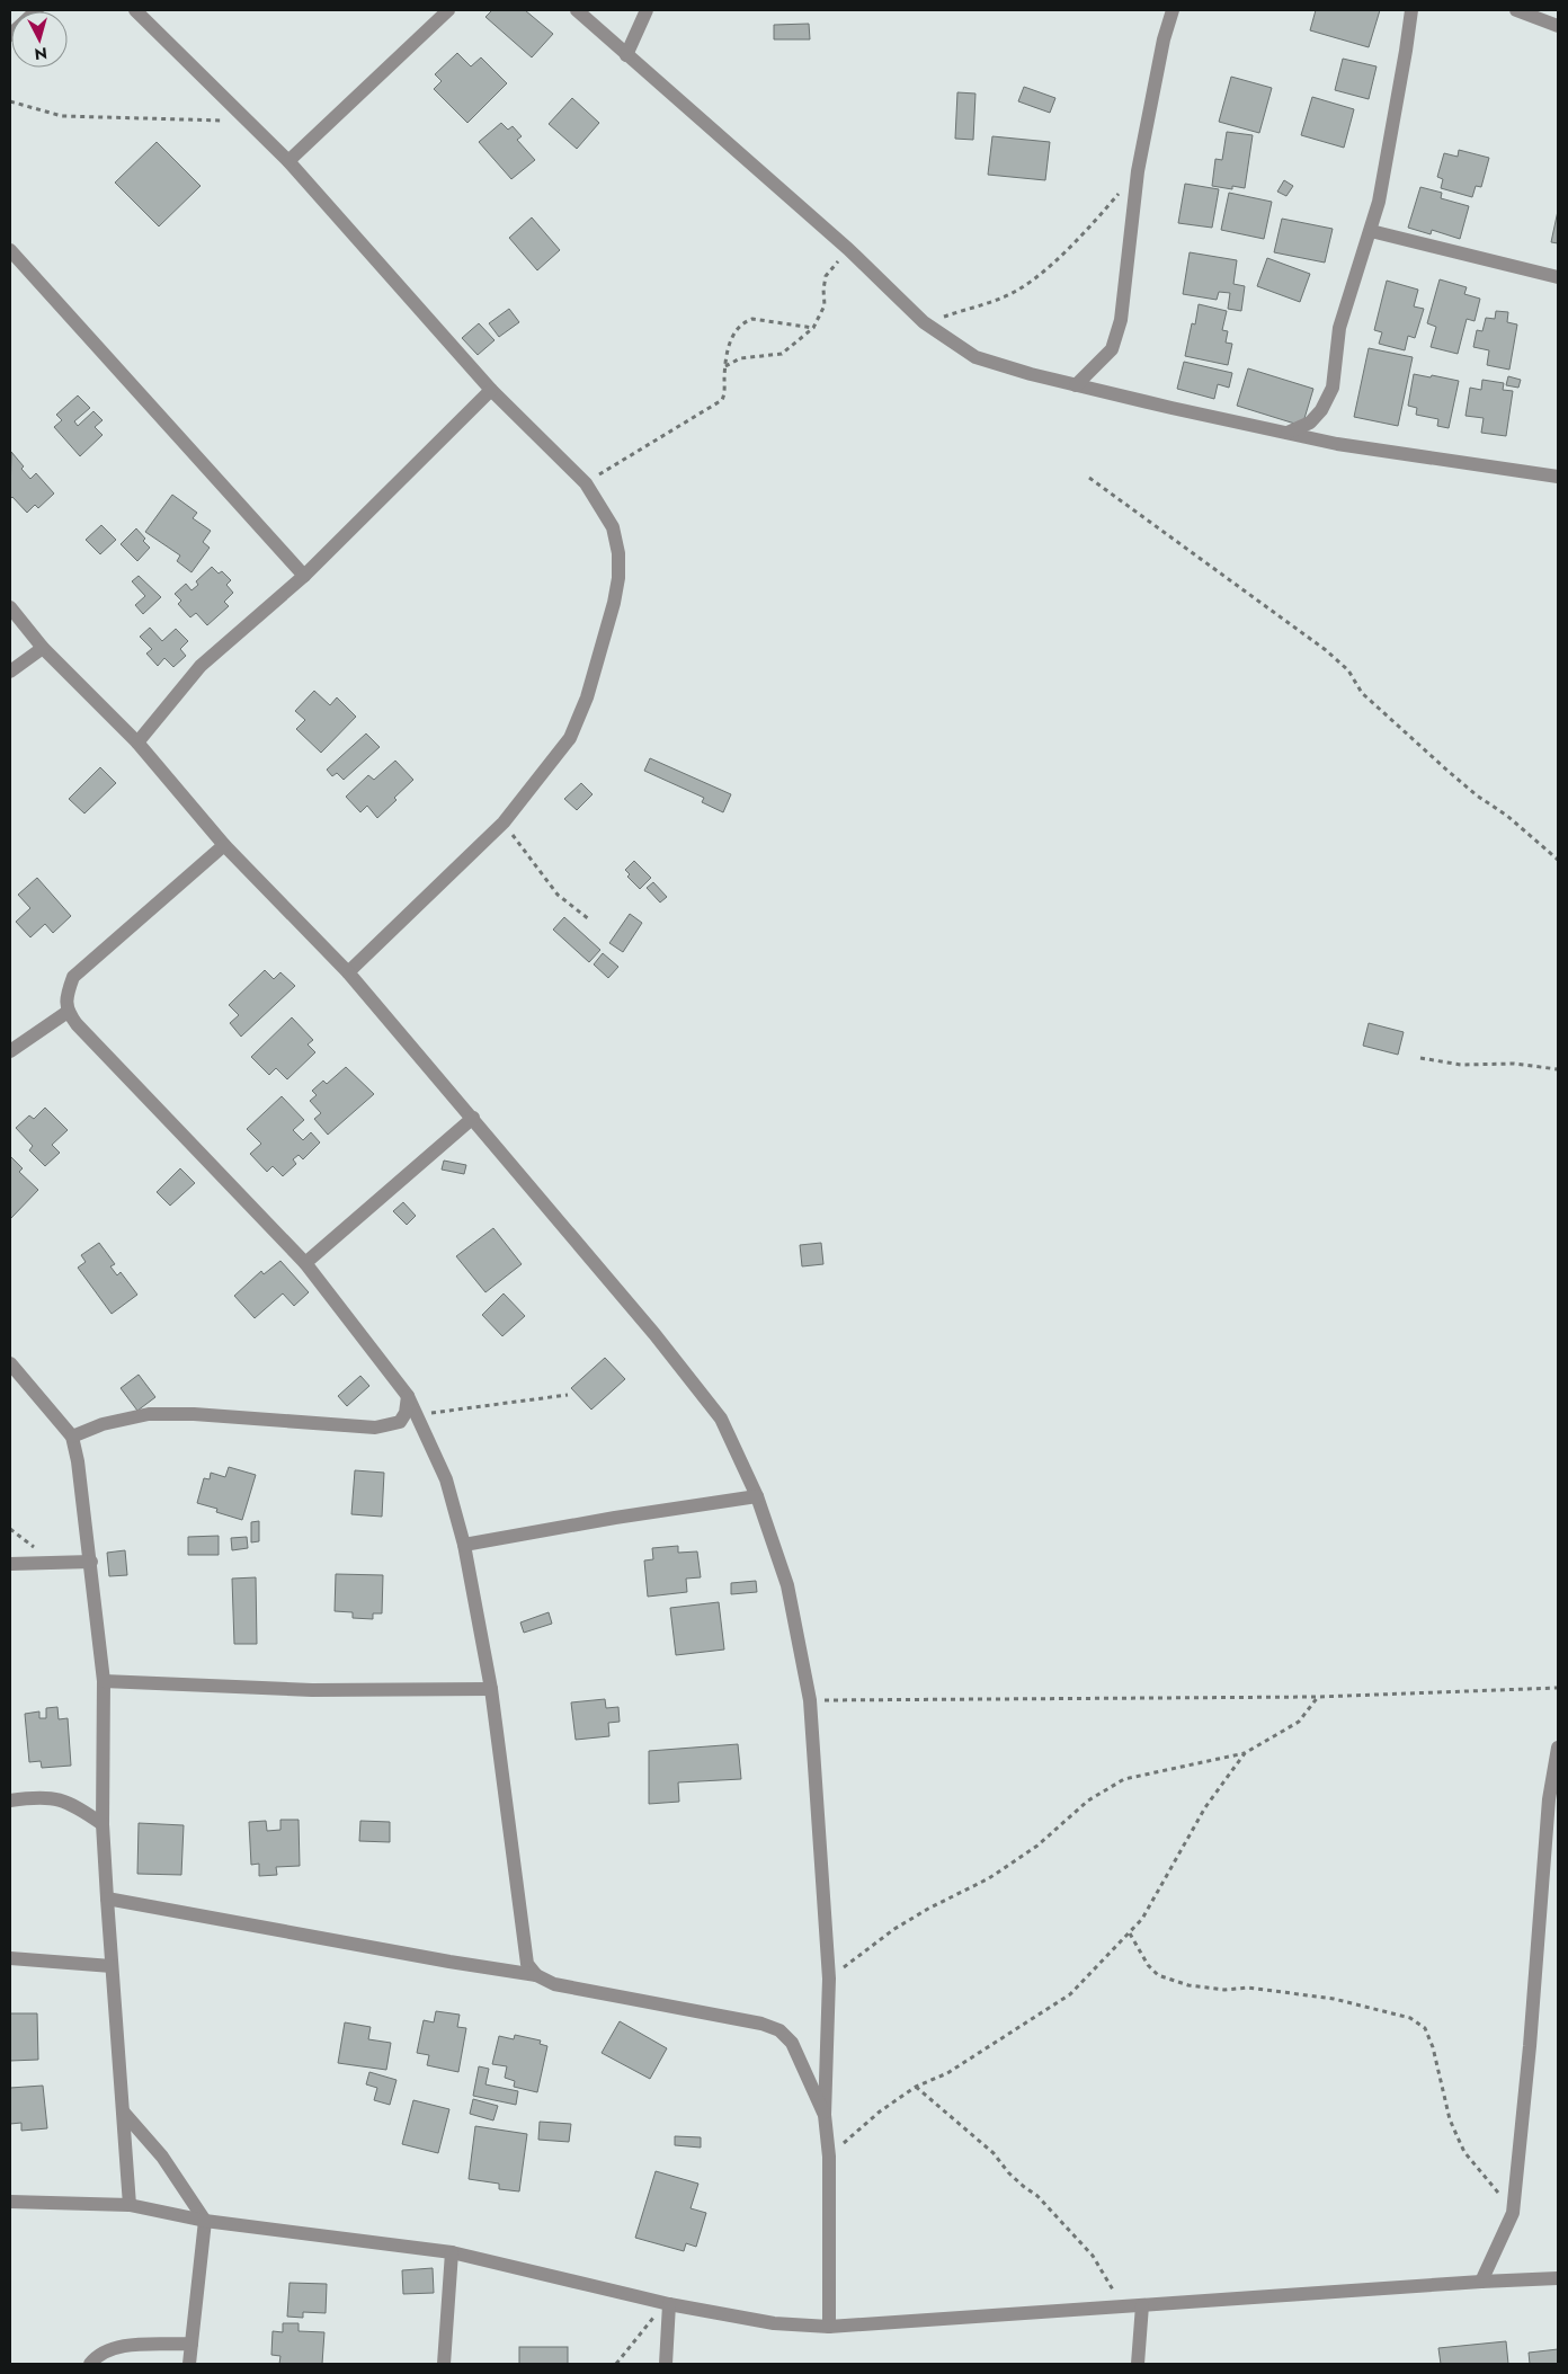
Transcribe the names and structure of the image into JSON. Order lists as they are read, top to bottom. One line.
{"north":"bottom"}
